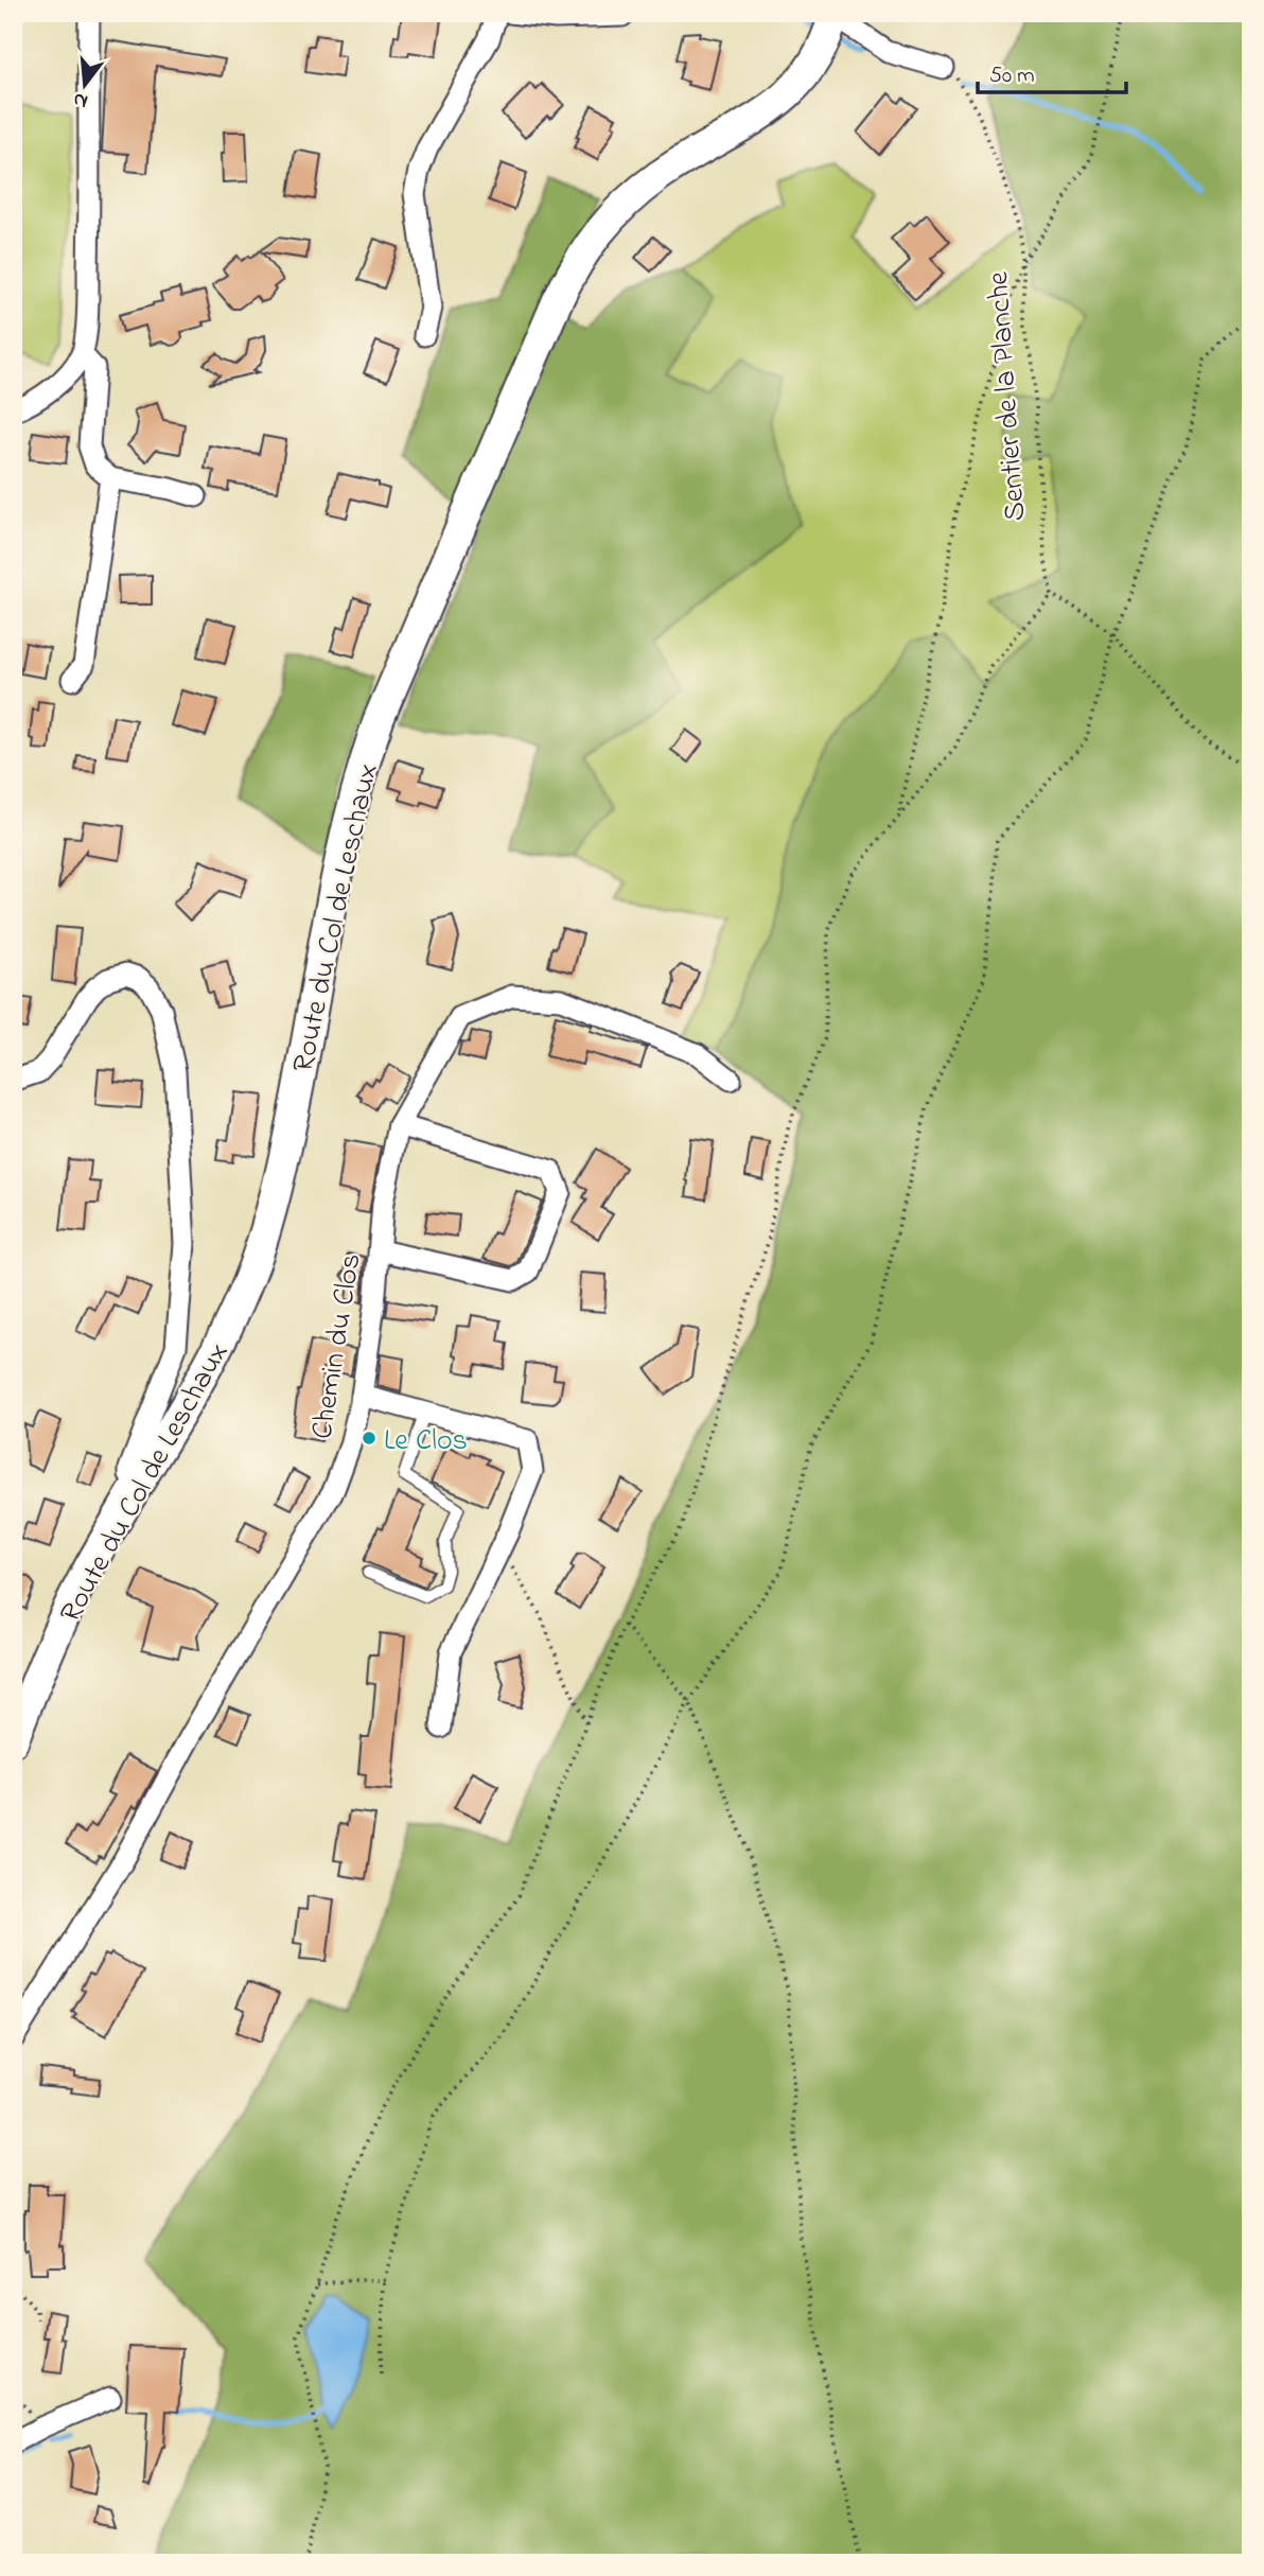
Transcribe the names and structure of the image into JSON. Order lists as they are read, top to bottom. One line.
{"streets":{"main road":["Route du Col de Leschaux"],"street":["Chemin du Clos"],"path":["Sentier de la Planche"]},"places":["Le Clos"],"scale_bar":"50 m","north":"bottom"}
